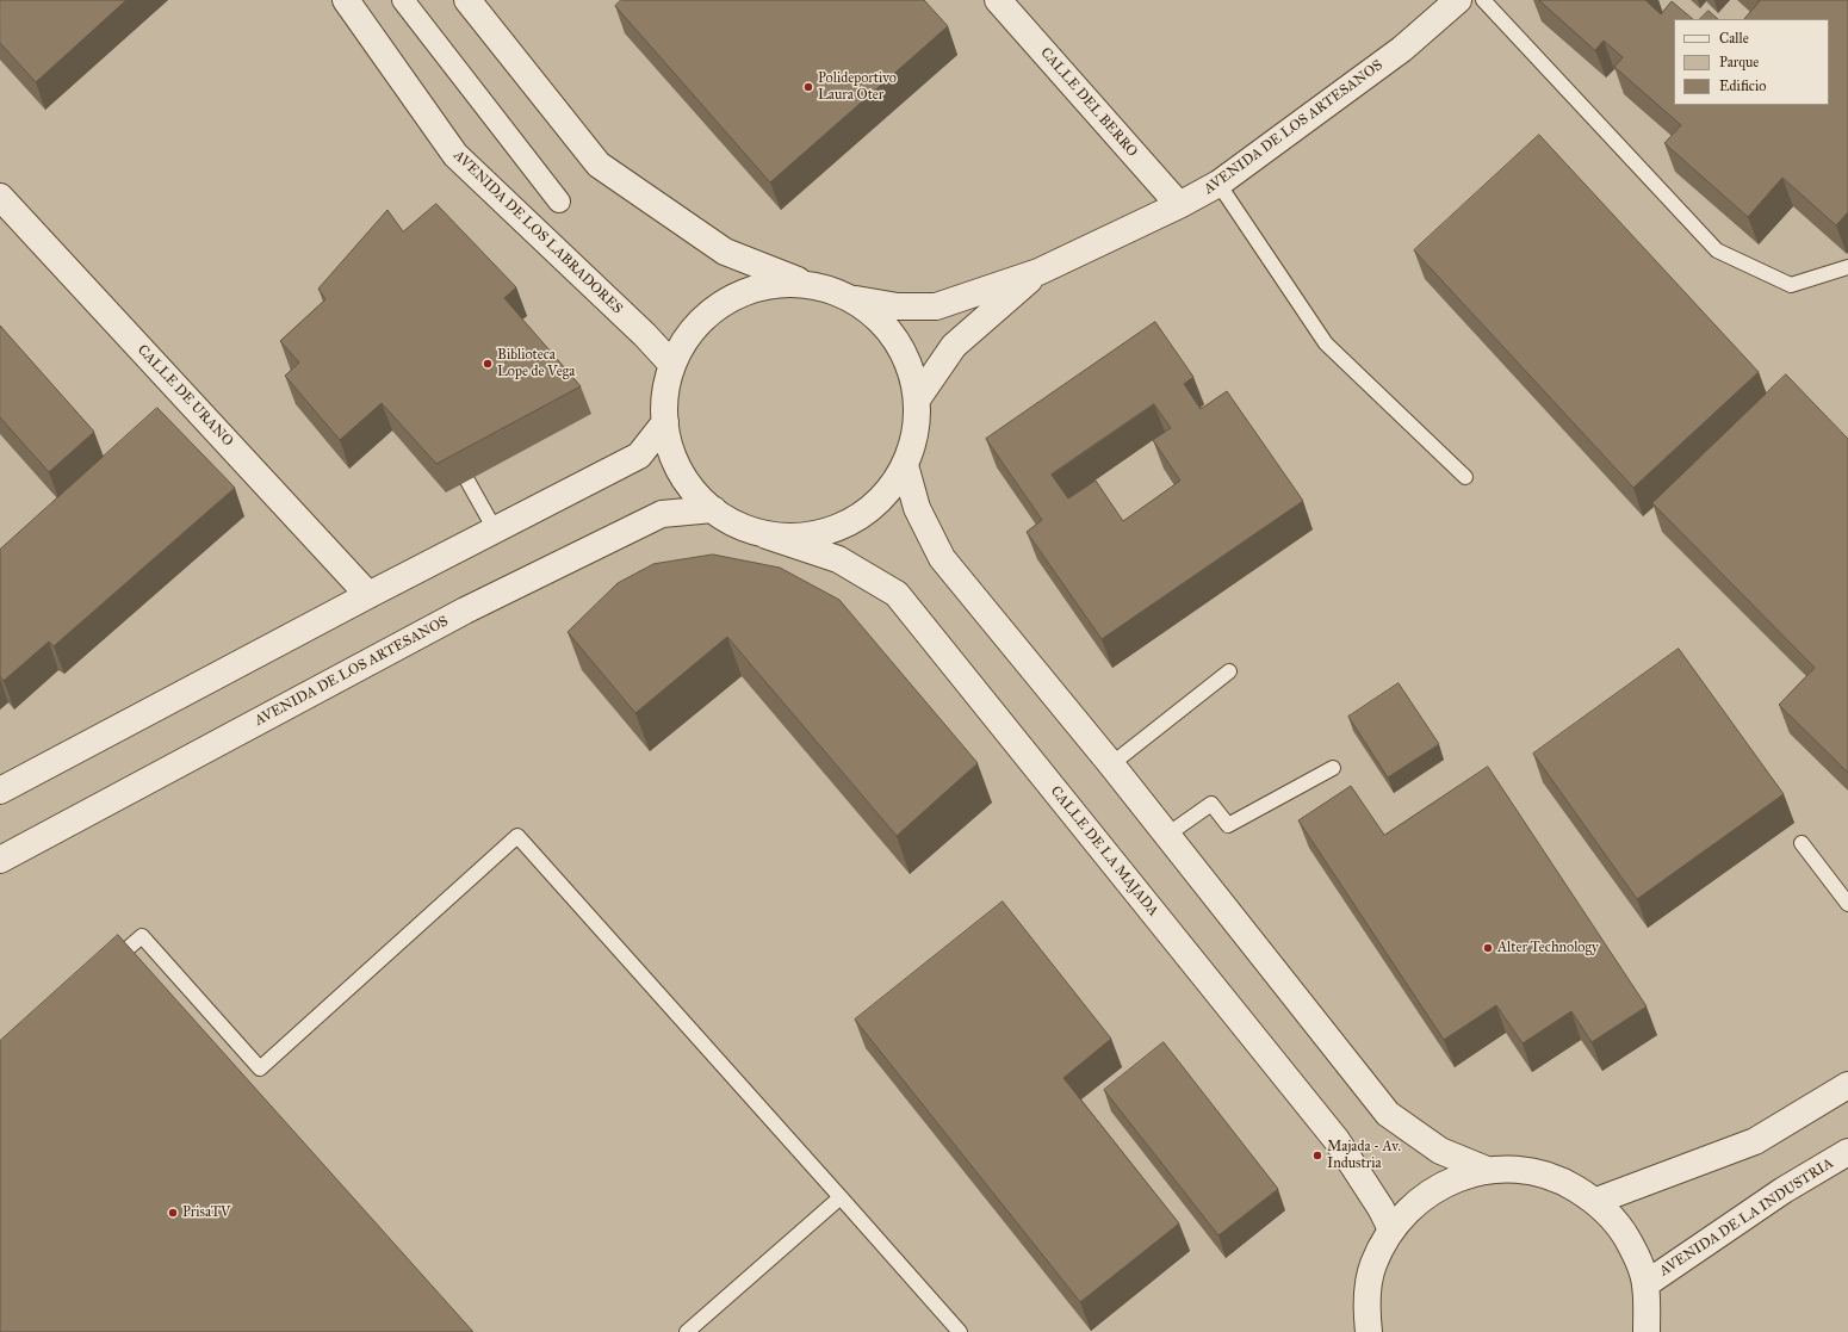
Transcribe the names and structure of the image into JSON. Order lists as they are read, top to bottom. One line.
{"streets":{"street":["CALLE DEL BERRO","AVENIDA DE LOS ARTESANOS","AVENIDA DE LOS LABRADORES","CALLE DE URANO","CALLE DE LA MAJADA","AVENIDA DE LA INDUSTRIA"]},"crossings":[["CALLE DEL BERRO","AVENIDA DE LOS ARTESANOS"],["AVENIDA DE LOS ARTESANOS","CALLE DE LA MAJADA"],["AVENIDA DE LOS LABRADORES","CALLE DE LA MAJADA"]],"places":["Polideportivo Laura Oter","Biblioteca Lope de Vega","Alter Technology","Majada - Av. Industria","PrisaTV"],"legend":["Calle","Parque","Edificio"]}
